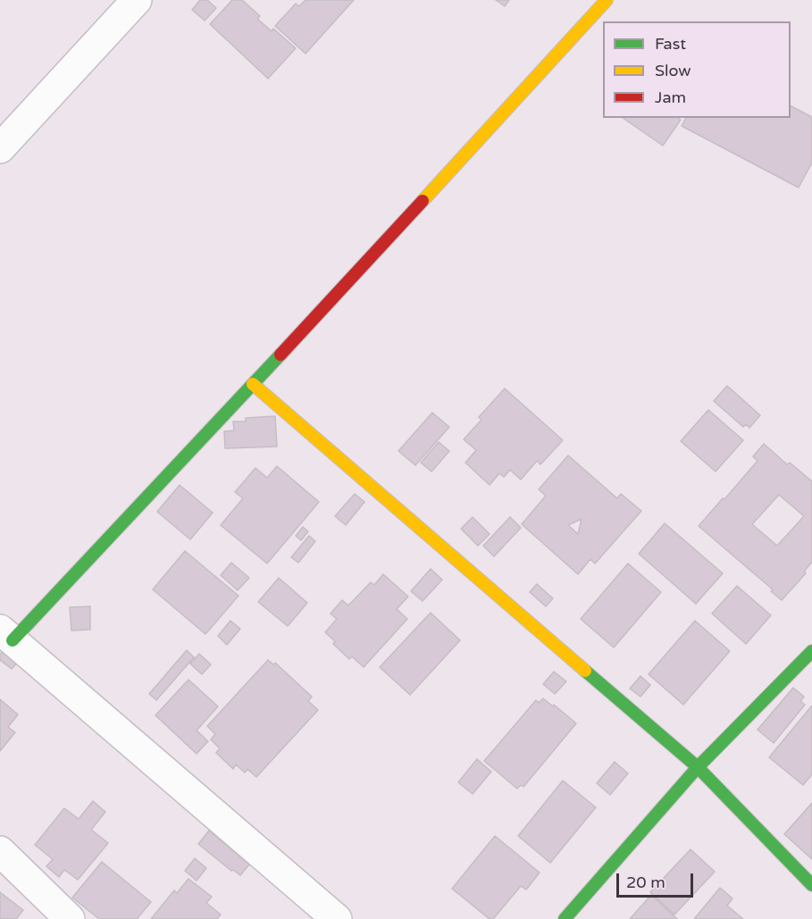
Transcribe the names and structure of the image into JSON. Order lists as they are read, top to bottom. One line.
{"legend":["Fast","Slow","Jam"],"scale_bar":"20 m"}
